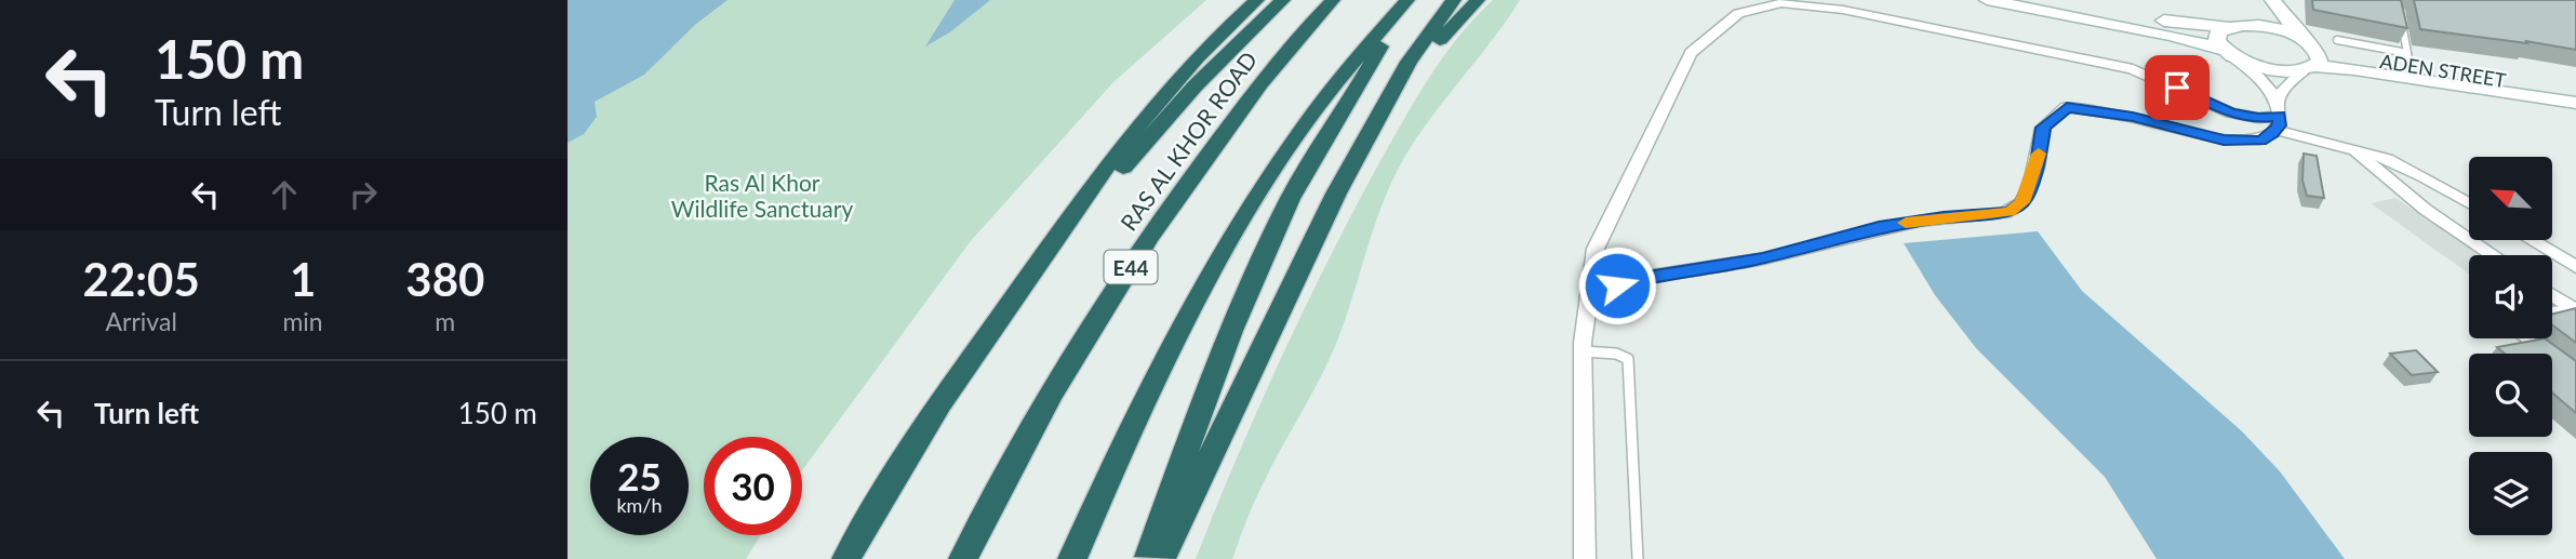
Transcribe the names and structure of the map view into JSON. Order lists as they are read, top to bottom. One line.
{"streets":{"highway":["RAS AL KHOR ROAD","E44"],"street":["ADEN STREET"]},"parks":["Ras Al Khor Wildlife Sanctuary"],"north":"top left","page":{"turn":["150 m","Turn left"],"eta":["22:05","Arrival","1","min","380","m"],"list":[{"name":"Turn left","value":"150 m"}],"speed":"25 km/h","limit":"30"}}
